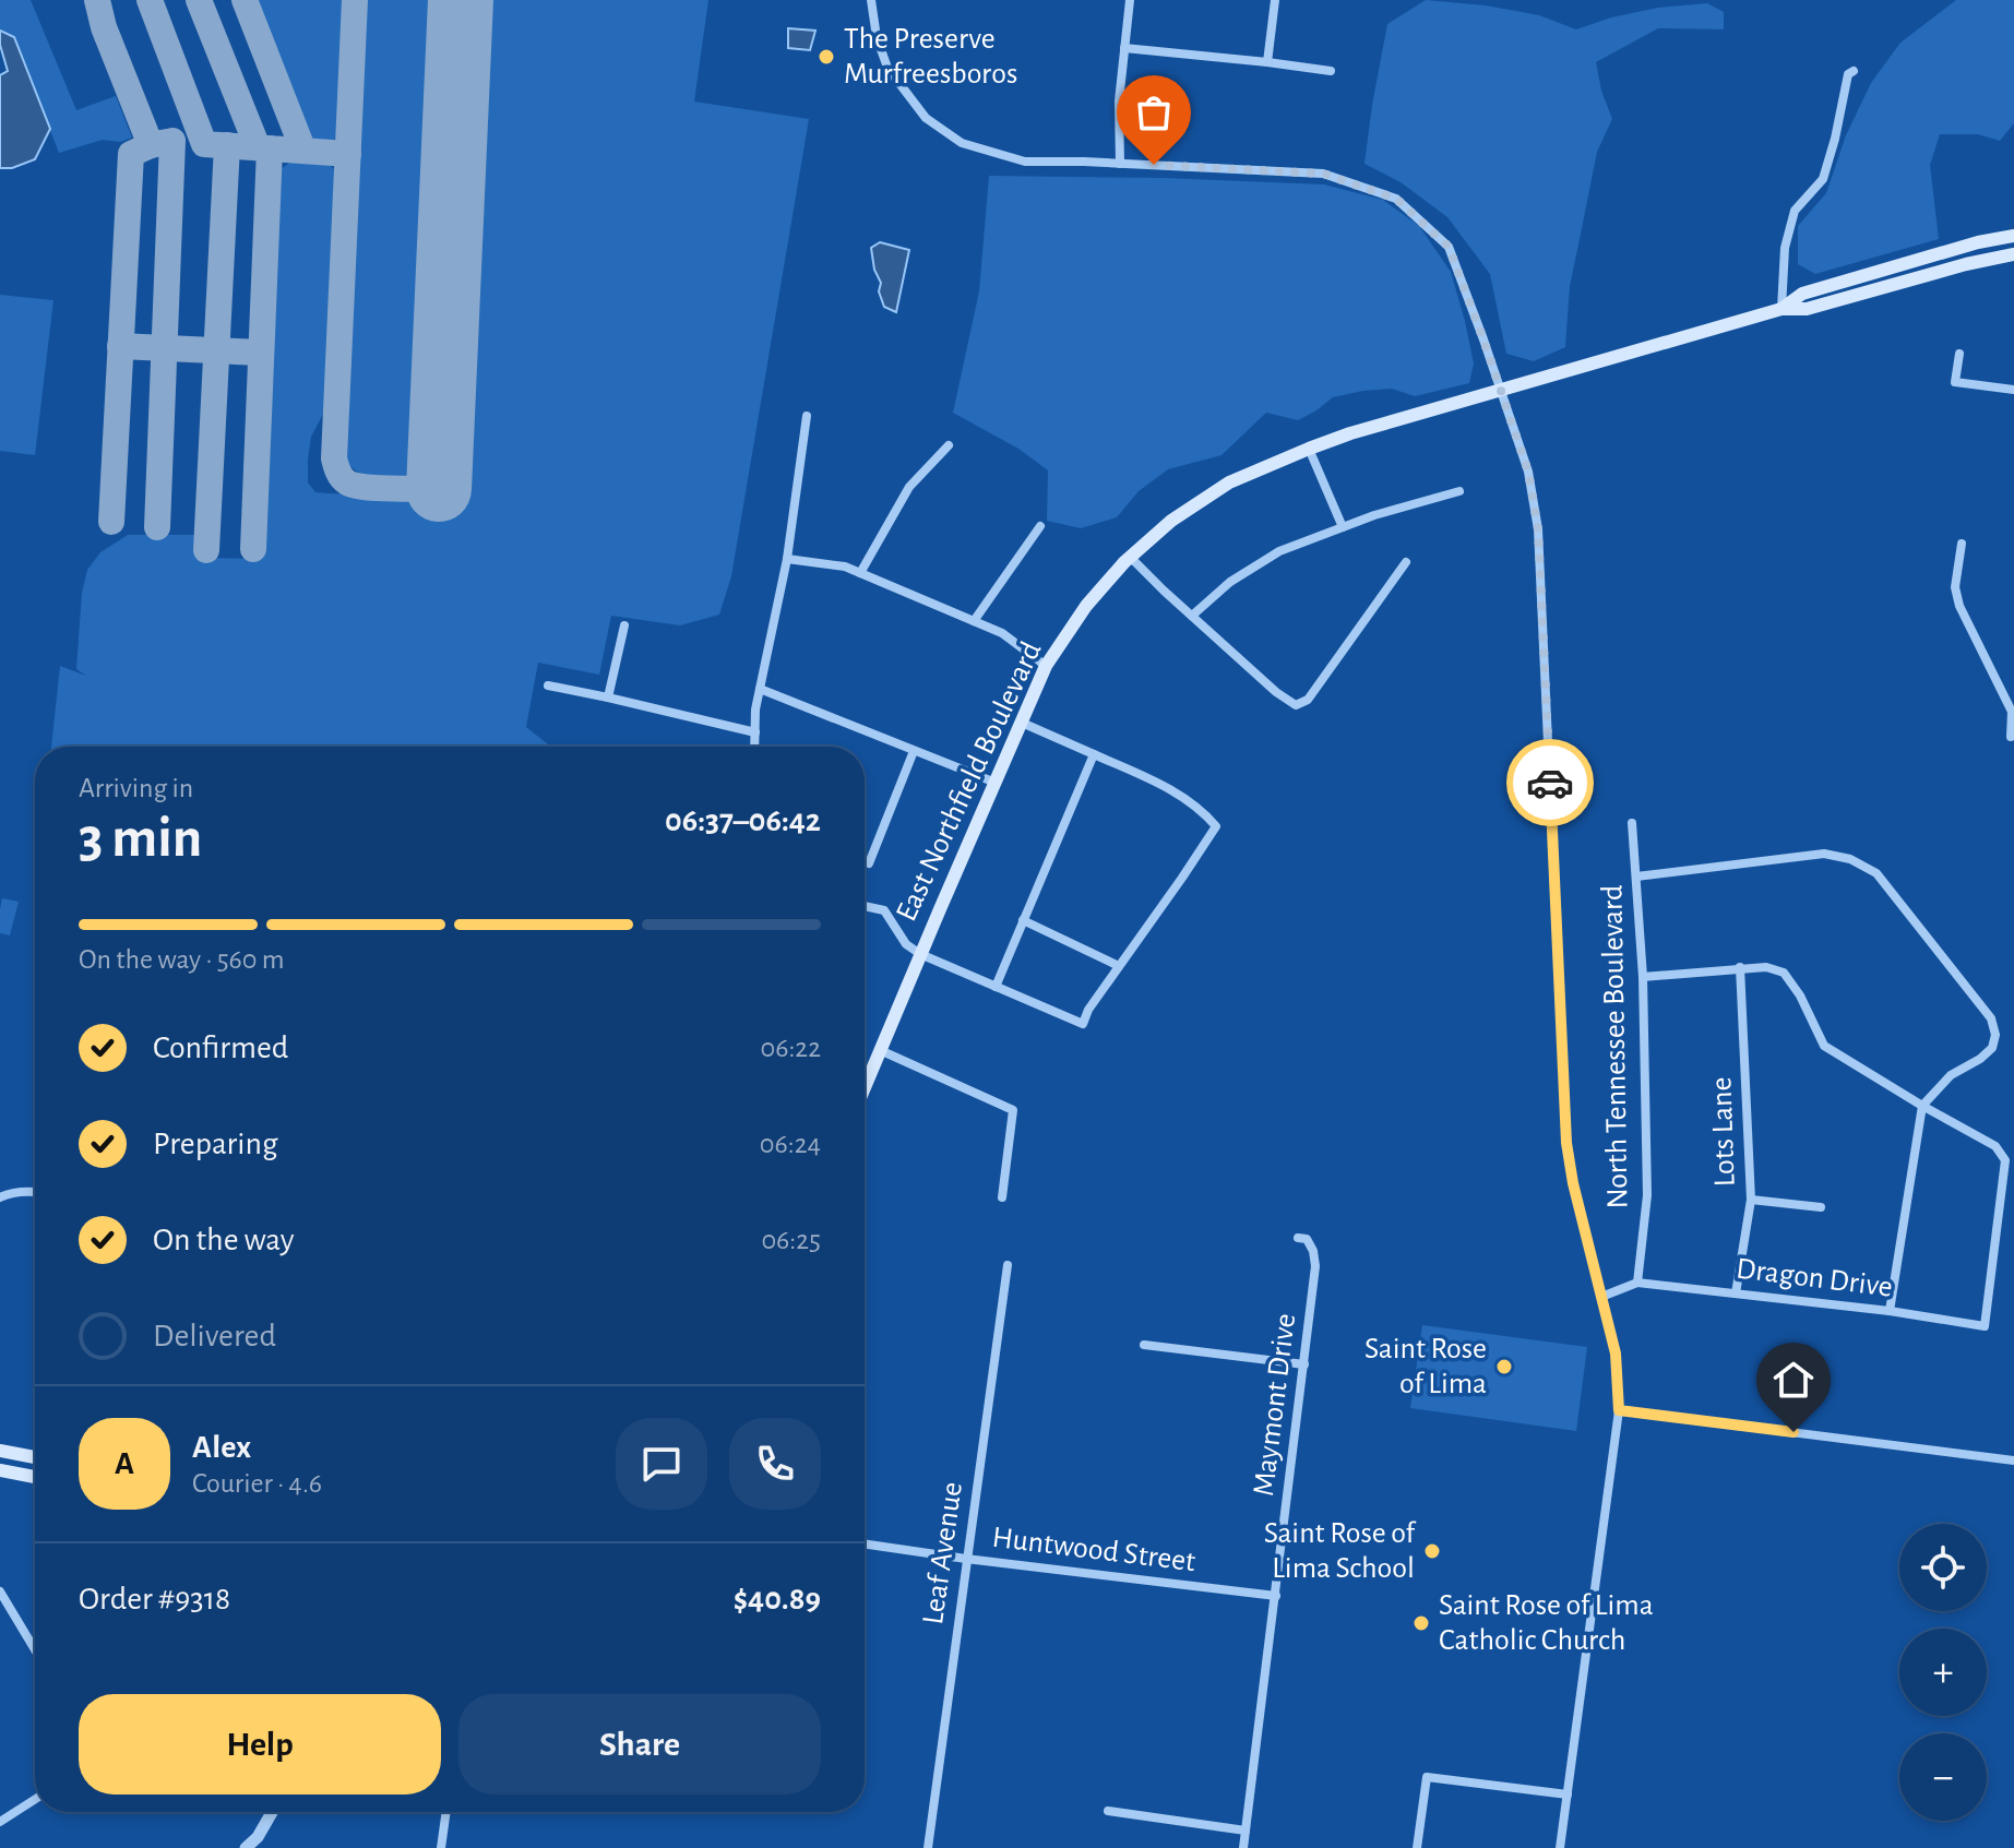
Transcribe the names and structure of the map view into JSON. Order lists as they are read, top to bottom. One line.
{"streets":{"main road":["East Northfield Boulevard"],"street":["North Tennessee Boulevard","Lots Lane","Dragon Drive","Maymont Drive","Huntwood Street","Leaf Avenue"]},"crossings":[["East Northfield Boulevard","North Tennessee Boulevard"],["North Tennessee Boulevard","Dragon Drive"],["Lots Lane","Dragon Drive"],["Maymont Drive","Huntwood Street"],["Huntwood Street","Leaf Avenue"]],"places":["The Preserve Murfreesboros","Saint Rose of Lima","Saint Rose of Lima School","Saint Rose of Lima Catholic Church"],"page":{"heading":["3 min","Arriving in","06:37–06:42"],"panel":["Alex","Courier · 4.6","Order #9318","$40.89"],"bar":"On the way · 560 m","list":[["Confirmed","06:22"],["Preparing","06:24"],["On the way","06:25"],"Delivered"],"round":"A","map_buttons":["+","−"],"buttons":["Help","Share"]}}
